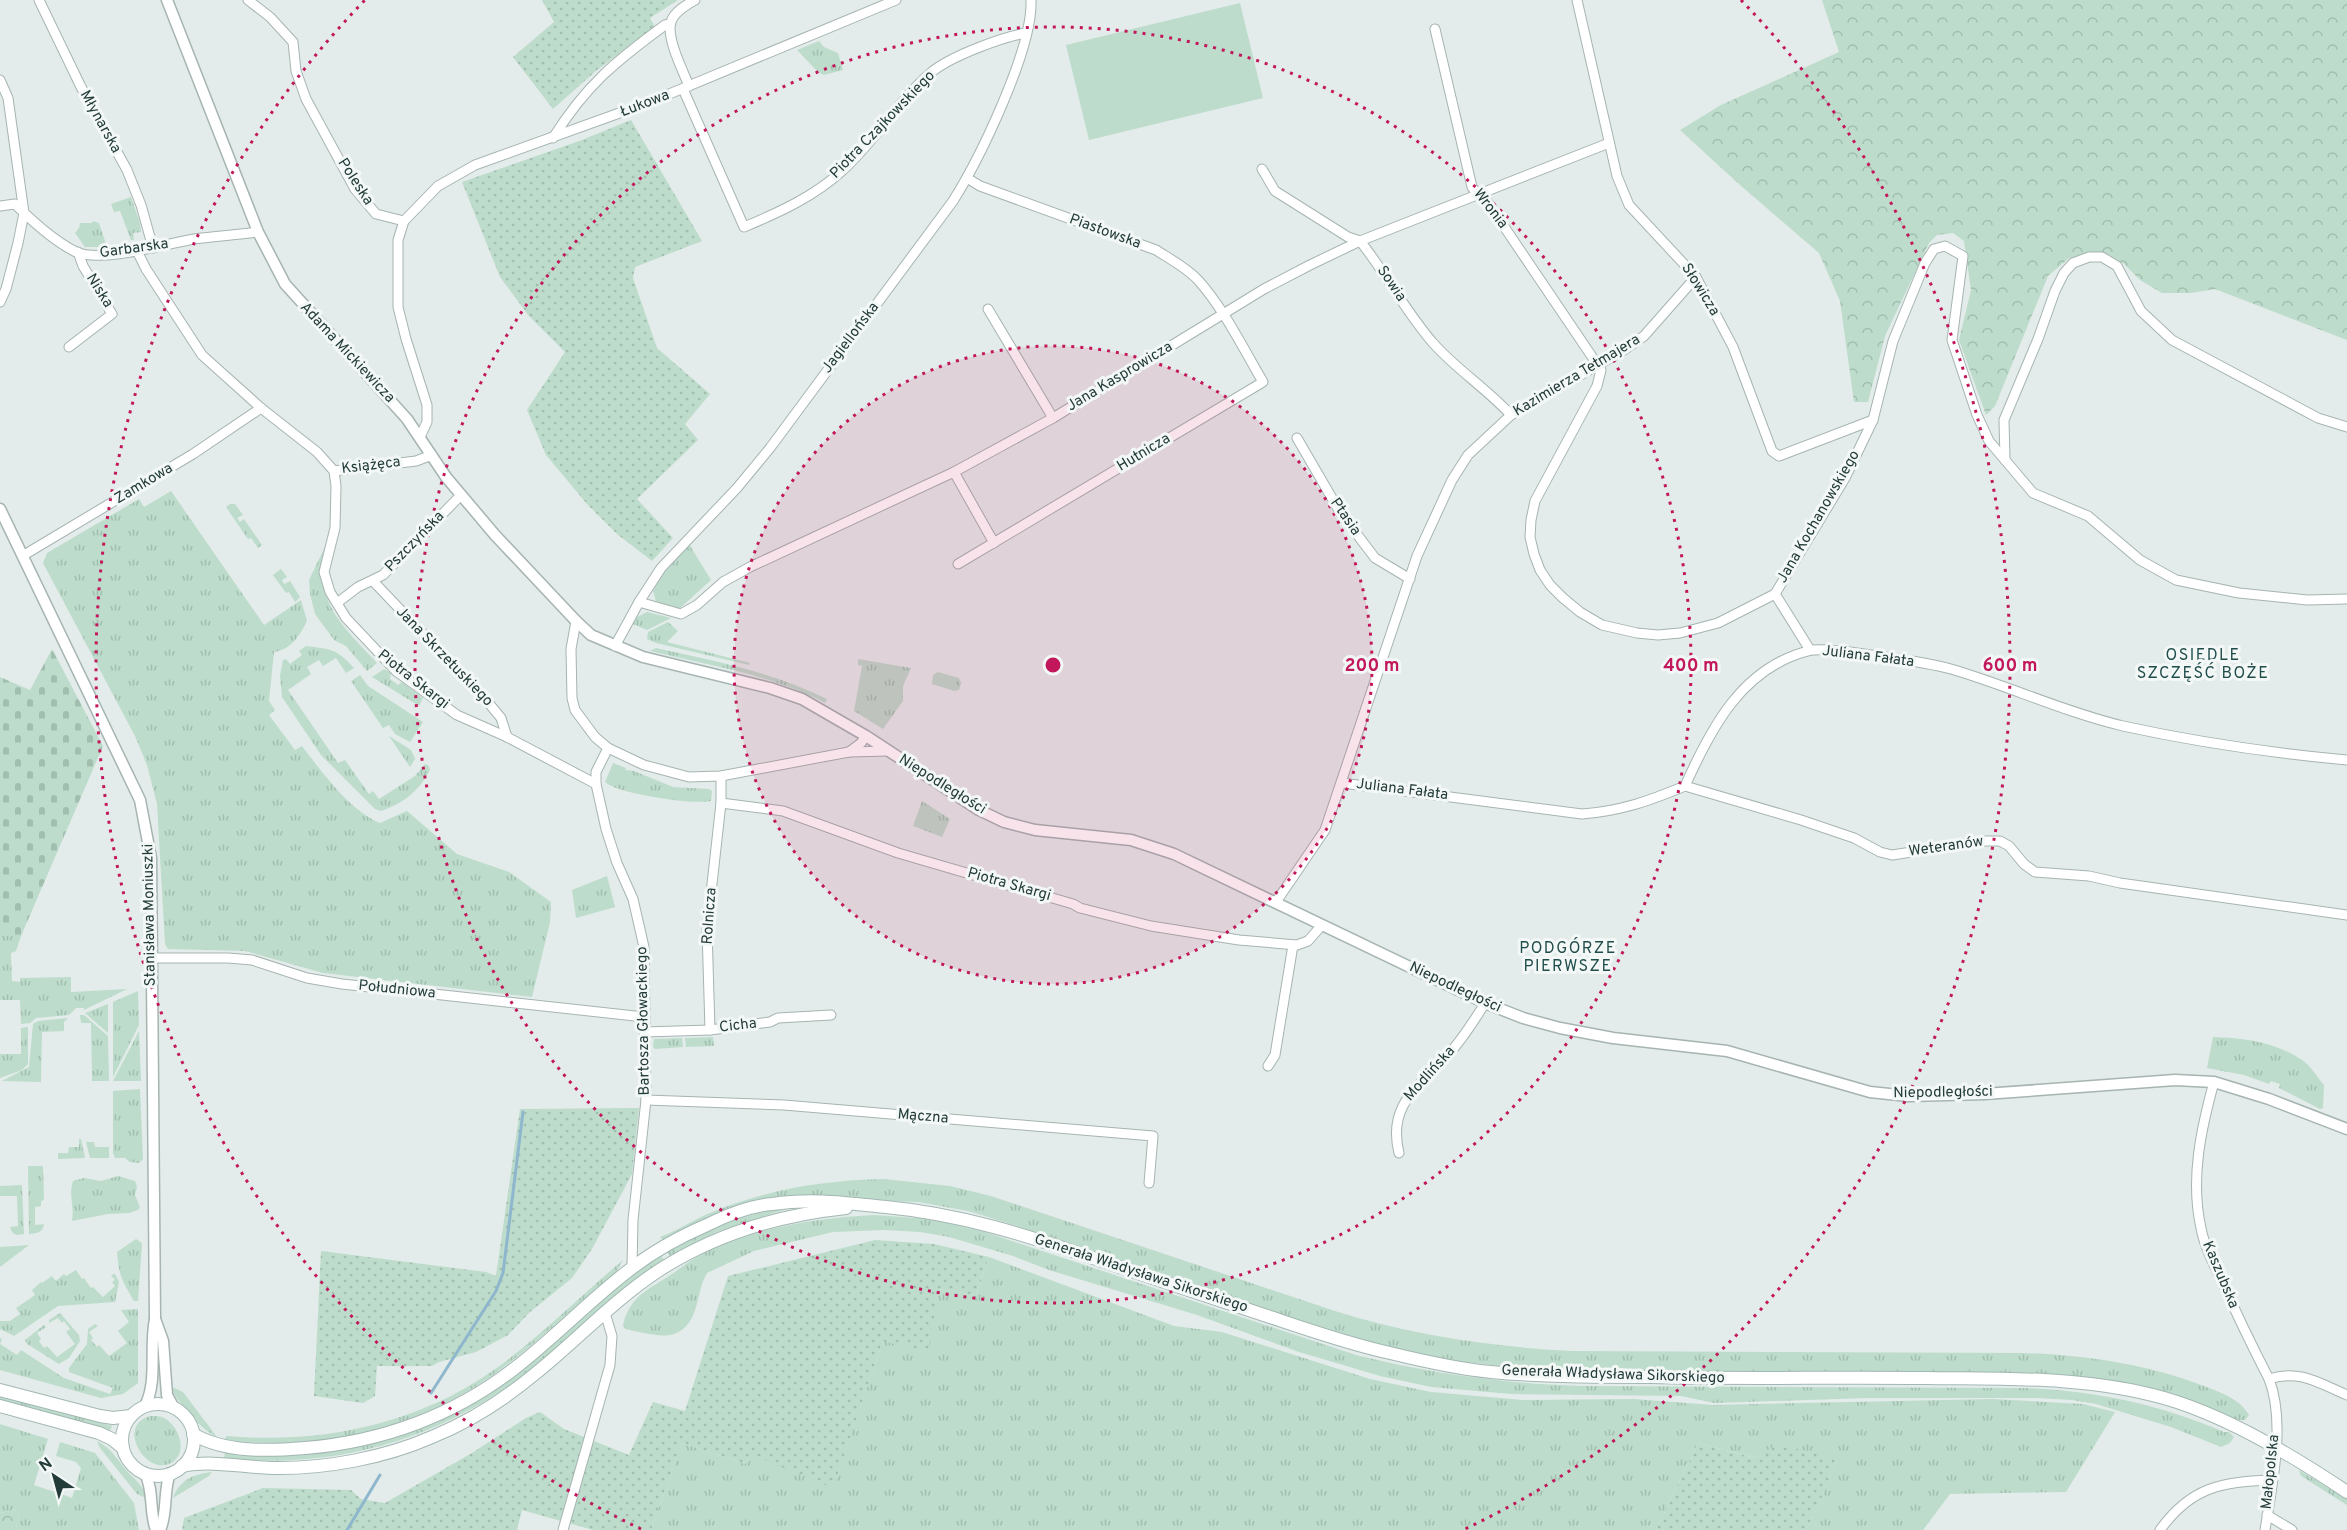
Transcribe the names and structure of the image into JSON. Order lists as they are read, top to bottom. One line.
{"streets":{"main road":["Generała Władysława Sikorskiego"],"street":["Łukowa","Młynarska","Piotra Czajkowskiego","Poleska","Wronia","Piastowska","Garbarska","Sowia","Słowicza","Niska","Jagiellońska","Adama Mickiewicza","Kazimierza Tetmajera","Jana Kasprowicza","Hutnicza","Książęca","Zamkowa","Ptasia","Jana Kochanowskiego","Pszczyńska","Jana Skrzetuskiego","Juliana Fałata","Piotra Skargi","Niepodległości","Weteranów","Stanisława Moniuszki","Rolnicza","Południowa","Bartosza Głowackiego","Cicha","Modlińska","Mączna","Kaszubska","Małopolska"]},"crossings":[["Łukowa","Piotra Czajkowskiego"],["Łukowa","Poleska"],["Młynarska","Garbarska"],["Piotra Czajkowskiego","Jagiellońska"],["Wronia","Kazimierza Tetmajera"],["Wronia","Jana Kasprowicza"],["Wronia","Jana Kochanowskiego"],["Piastowska","Jagiellońska"],["Piastowska","Jana Kasprowicza"],["Piastowska","Hutnicza"],["Garbarska","Niska"],["Garbarska","Adama Mickiewicza"],["Sowia","Kazimierza Tetmajera"],["Sowia","Jana Kasprowicza"],["Słowicza","Kazimierza Tetmajera"],["Słowicza","Jana Kasprowicza"],["Słowicza","Jana Kochanowskiego"],["Jagiellońska","Adama Mickiewicza"],["Jagiellońska","Jana Kasprowicza"],["Jagiellońska","Niepodległości"],["Adama Mickiewicza","Książęca"],["Adama Mickiewicza","Pszczyńska"],["Adama Mickiewicza","Niepodległości"],["Kazimierza Tetmajera","Ptasia"],["Kazimierza Tetmajera","Jana Kochanowskiego"],["Kazimierza Tetmajera","Juliana Fałata"],["Kazimierza Tetmajera","Niepodległości"],["Jana Kasprowicza","Hutnicza"],["Książęca","Zamkowa"],["Książęca","Piotra Skargi"],["Zamkowa","Stanisława Moniuszki"],["Pszczyńska","Jana Skrzetuskiego"],["Pszczyńska","Piotra Skargi"],["Jana Skrzetuskiego","Piotra Skargi"],["Juliana Fałata","Weteranów"],["Piotra Skargi","Rolnicza"],["Piotra Skargi","Bartosza Głowackiego"],["Niepodległości","Modlińska"],["Niepodległości","Kaszubska"],["Stanisława Moniuszki","Południowa"],["Stanisława Moniuszki","Generała Władysława Sikorskiego"],["Rolnicza","Cicha"],["Południowa","Bartosza Głowackiego"],["Bartosza Głowackiego","Cicha"],["Bartosza Głowackiego","Mączna"],["Bartosza Głowackiego","Generała Władysława Sikorskiego"],["Generała Władysława Sikorskiego","Małopolska"],["Kaszubska","Małopolska"]],"districts":["OSIEDLE SZCZĘŚĆ BOŻE","PODGÓRZE PIERWSZE"],"north":"top left","rings":["200 m","400 m","600 m"]}
